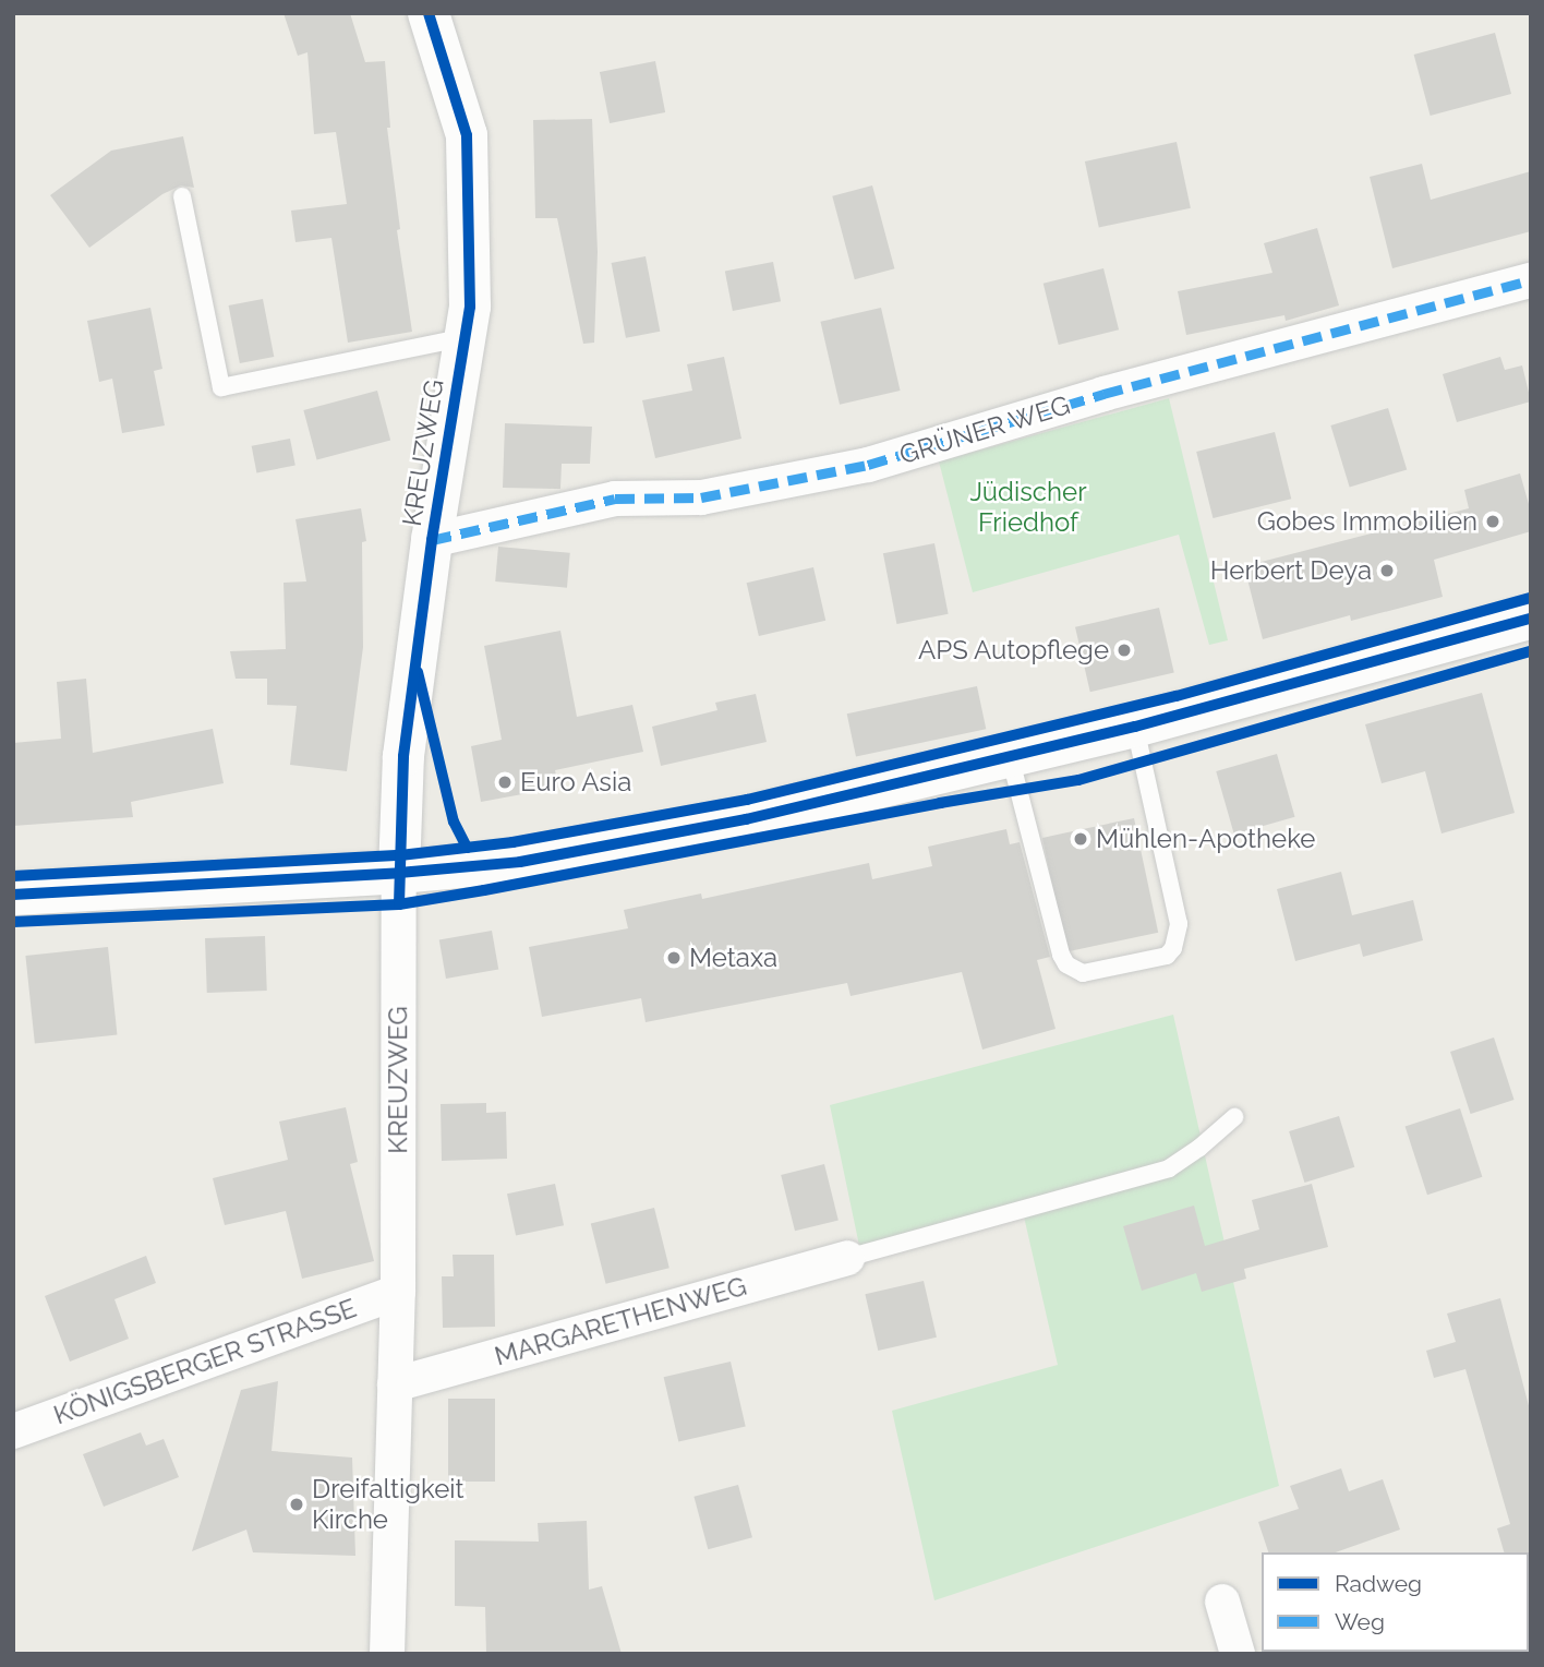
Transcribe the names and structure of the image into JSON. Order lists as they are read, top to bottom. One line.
{"streets":{"street":["GRÜNER WEG","KREUZWEG","MARGARETHENWEG","KÖNIGSBERGER STRASSE"]},"crossings":[["GRÜNER WEG","KREUZWEG"],["KREUZWEG","MARGARETHENWEG"],["KREUZWEG","KÖNIGSBERGER STRASSE"]],"parks":["Jüdischer Friedhof"],"places":["Gobes Immobilien","Herbert Deya","APS Autopflege","Euro Asia","Mühlen-Apotheke","Metaxa","Dreifaltigkeit Kirche"],"legend":["Radweg","Weg"]}
